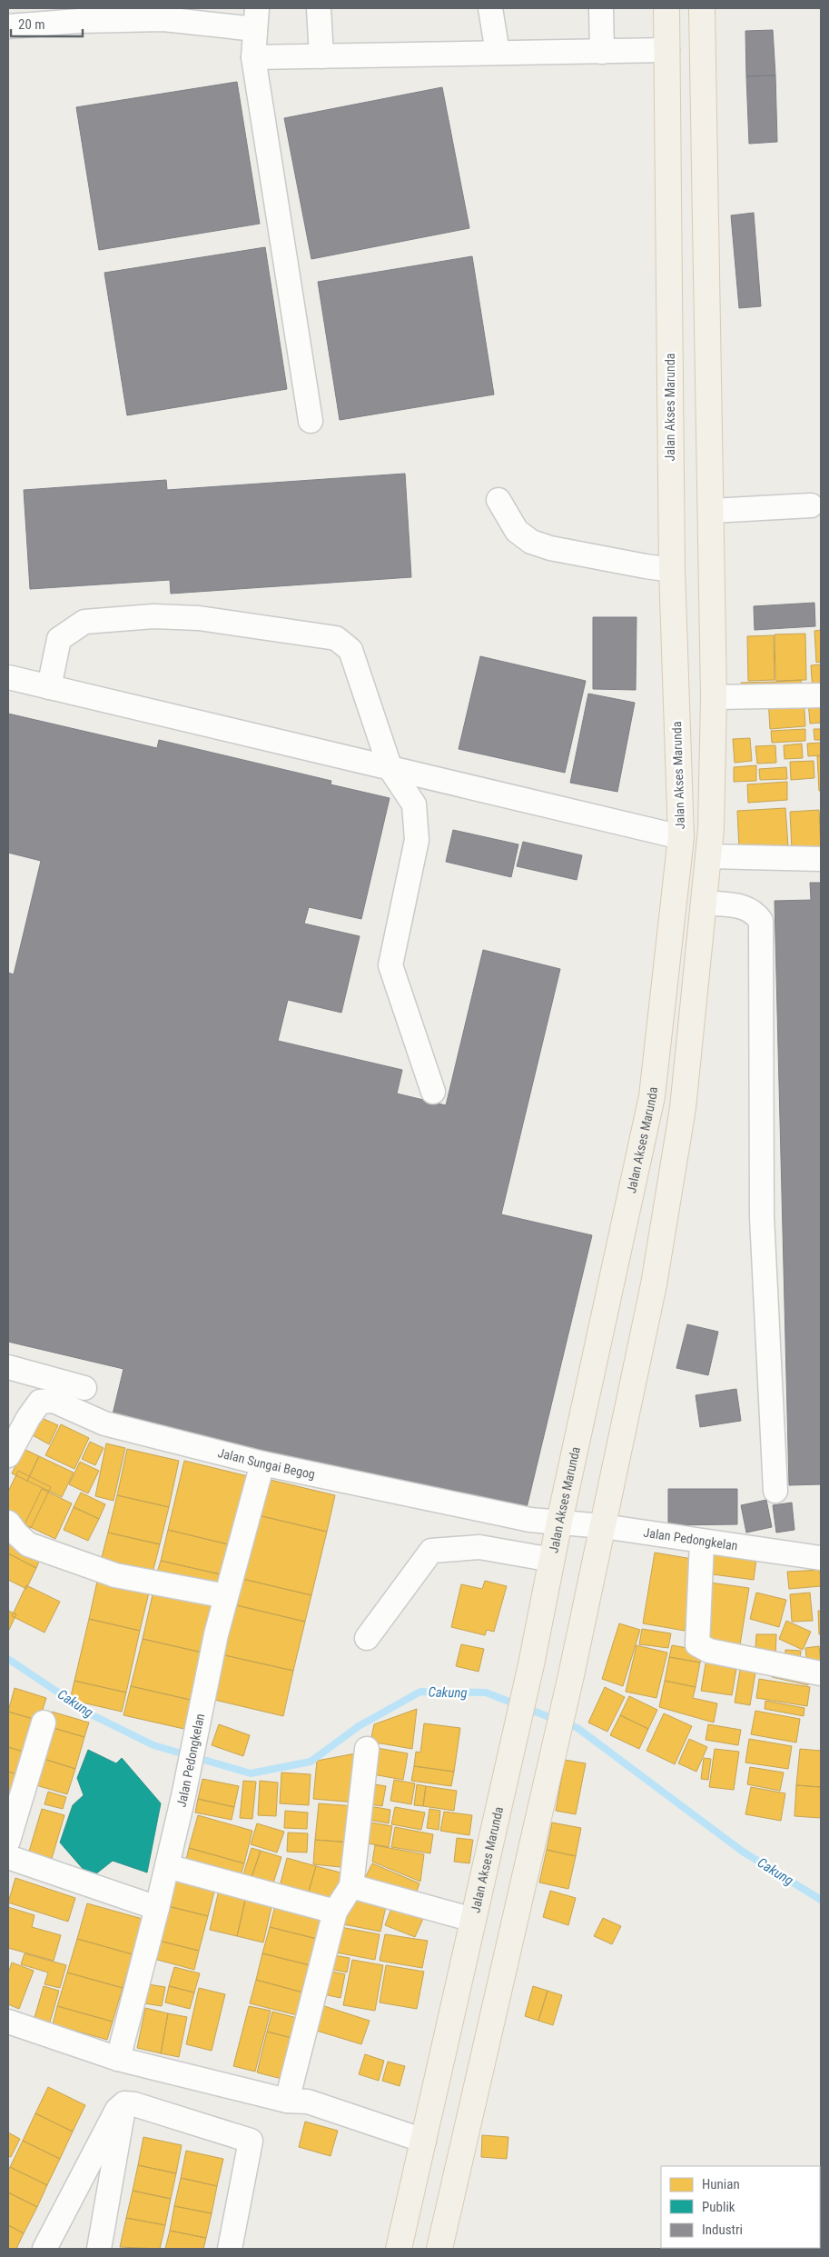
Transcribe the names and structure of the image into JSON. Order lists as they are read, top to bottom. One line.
{"streets":{"main road":["Jalan Akses Marunda"],"street":["Jalan Sungai Begog","Jalan Pedongkelan"]},"crossings":[["Jalan Akses Marunda","Jalan Sungai Begog"],["Jalan Akses Marunda","Jalan Pedongkelan"],["Jalan Sungai Begog","Jalan Pedongkelan"]],"water":["Cakung"],"legend":["Hunian","Publik","Industri"],"scale_bar":"20 m"}
